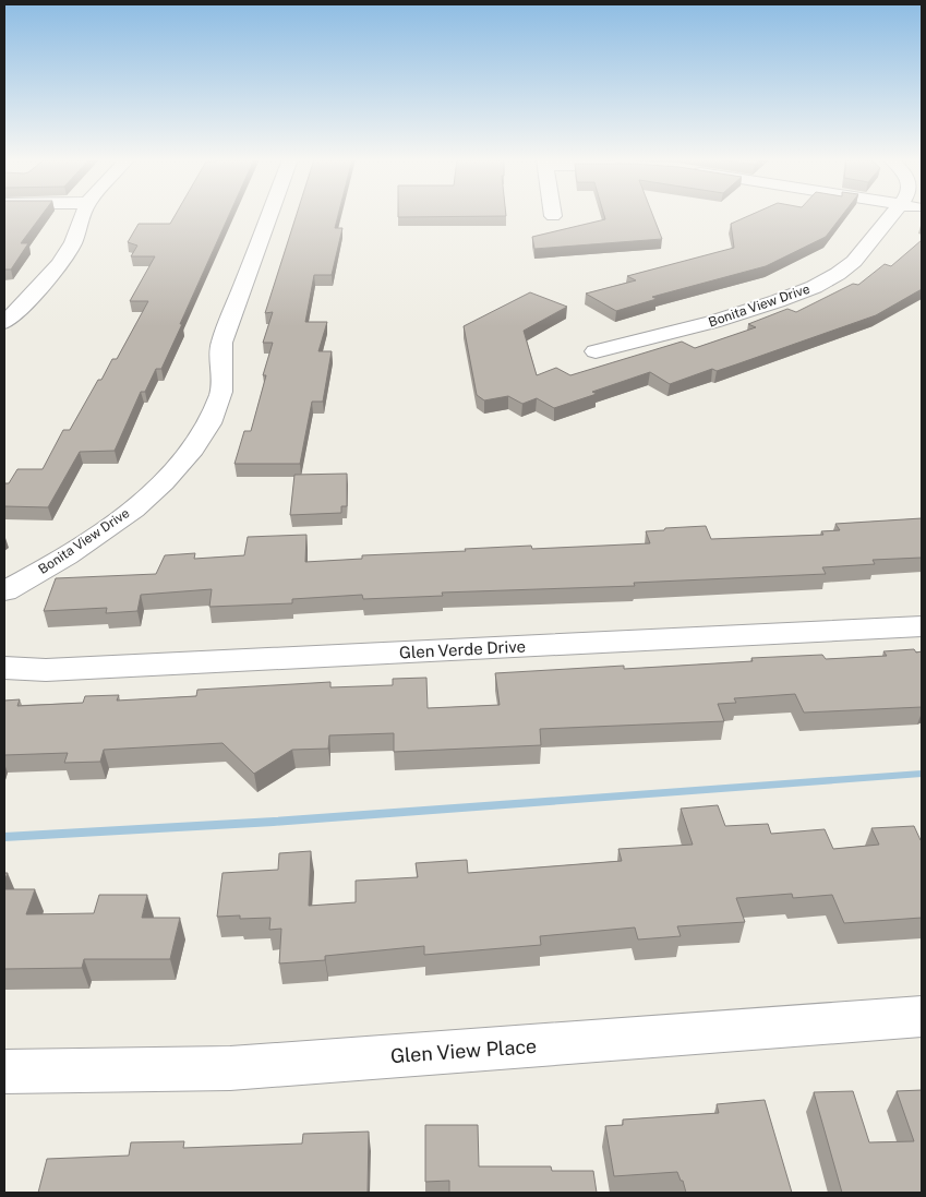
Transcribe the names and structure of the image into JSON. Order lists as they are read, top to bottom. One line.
{"streets":{"street":["Bonita View Drive","Glen Verde Drive","Glen View Place"]}}
